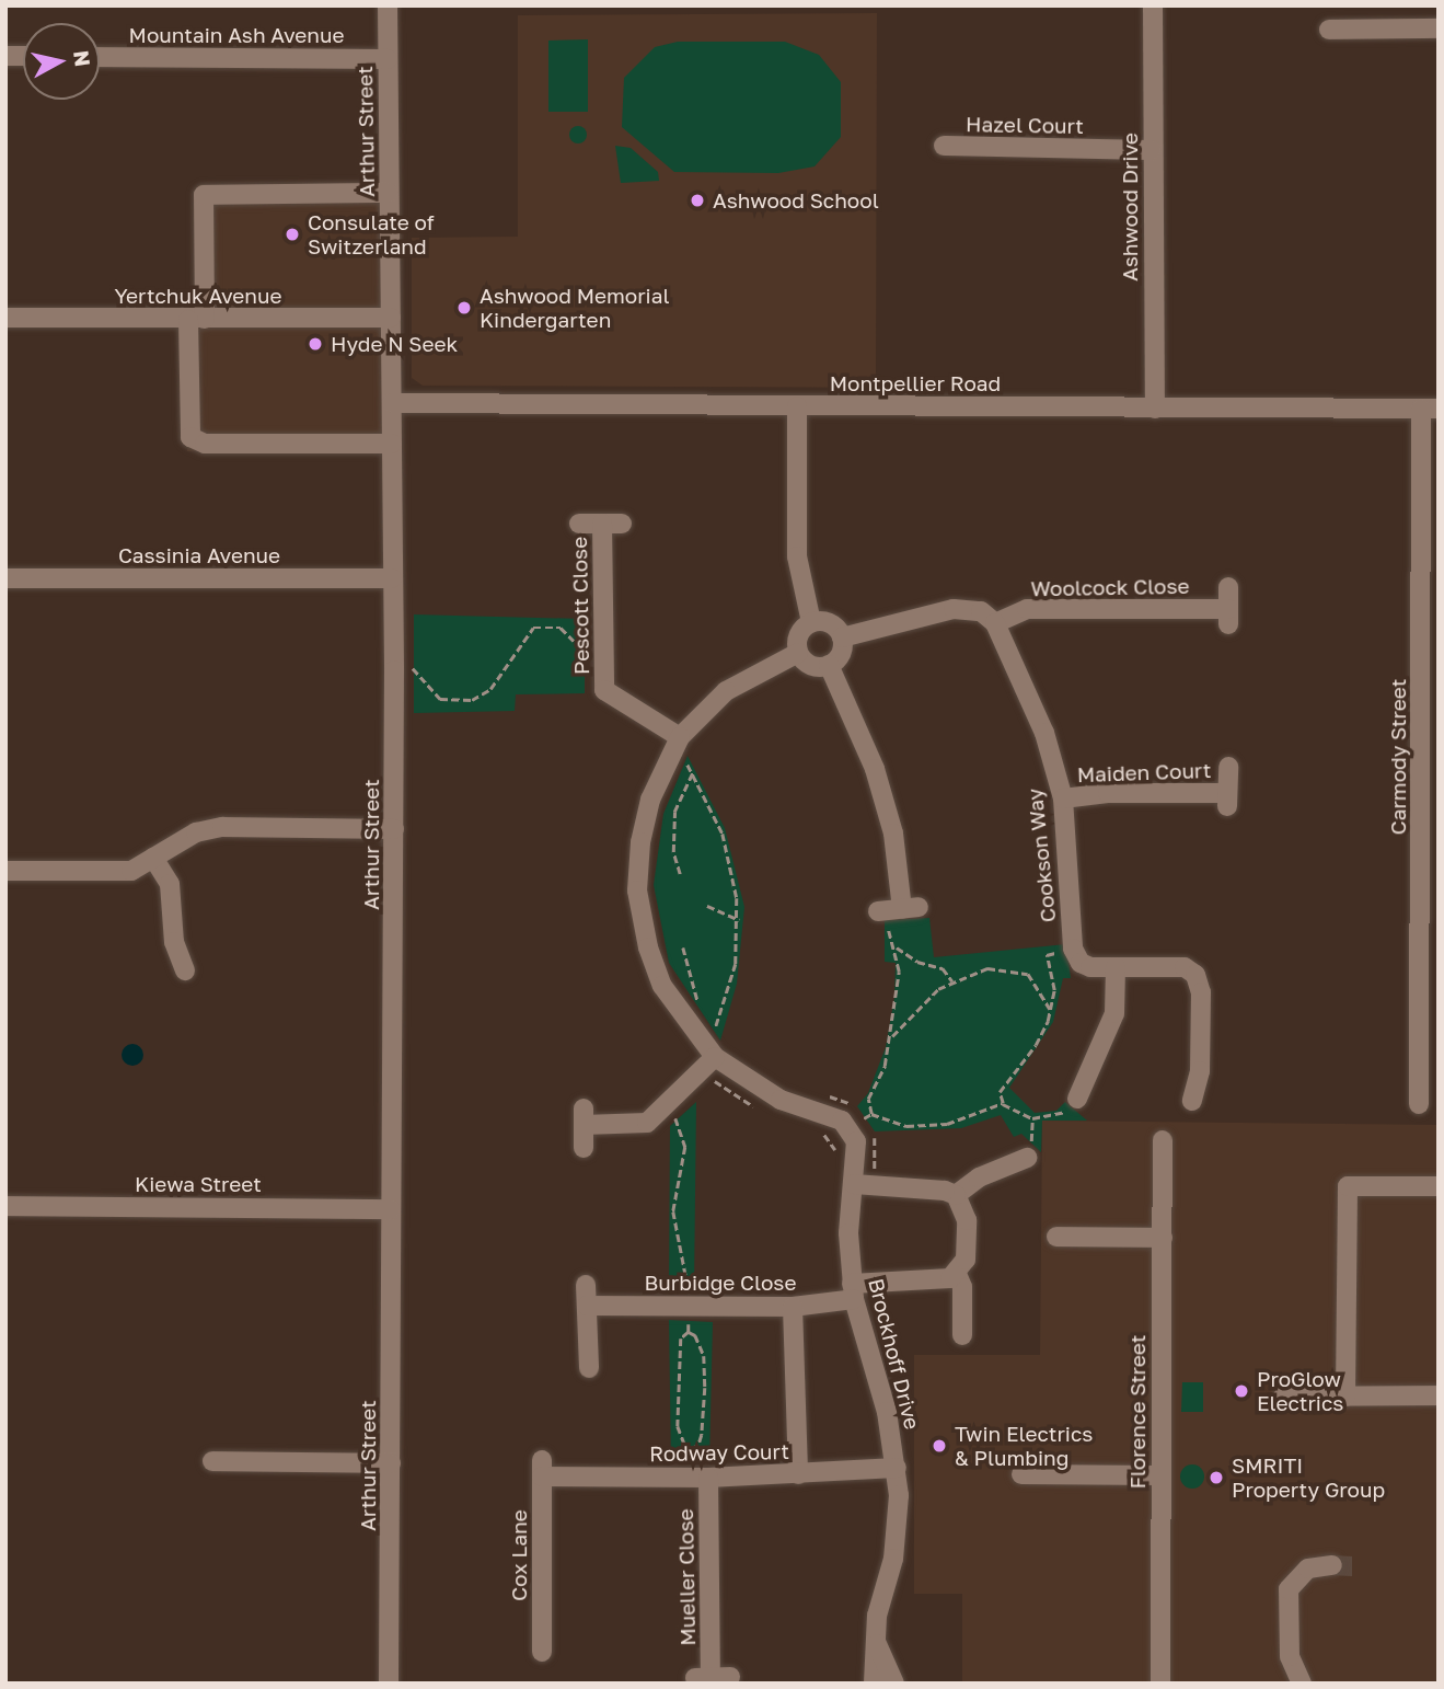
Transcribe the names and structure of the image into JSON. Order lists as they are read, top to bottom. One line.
{"streets":{"street":["Mountain Ash Avenue","Hazel Court","Arthur Street","Ashwood Drive","Yertchuk Avenue","Montpellier Road","Cassinia Avenue","Woolcock Close","Pescott Close","Carmody Street","Maiden Court","Cookson Way","Kiewa Street","Burbidge Close","Brockhoff Drive","Florence Street","Rodway Court","Cox Lane","Mueller Close"]},"crossings":[["Mountain Ash Avenue","Arthur Street"],["Hazel Court","Ashwood Drive"],["Arthur Street","Yertchuk Avenue"],["Arthur Street","Montpellier Road"],["Arthur Street","Cassinia Avenue"],["Arthur Street","Kiewa Street"],["Ashwood Drive","Montpellier Road"],["Montpellier Road","Carmody Street"],["Woolcock Close","Cookson Way"],["Pescott Close","Brockhoff Drive"],["Maiden Court","Cookson Way"],["Burbidge Close","Brockhoff Drive"],["Brockhoff Drive","Rodway Court"],["Rodway Court","Cox Lane"],["Rodway Court","Mueller Close"]],"places":["Ashwood School","Consulate of Switzerland","Ashwood Memorial Kindergarten","Hyde N Seek","ProGlow Electrics","Twin Electrics & Plumbing","SMRITI Property Group"],"north":"right"}
